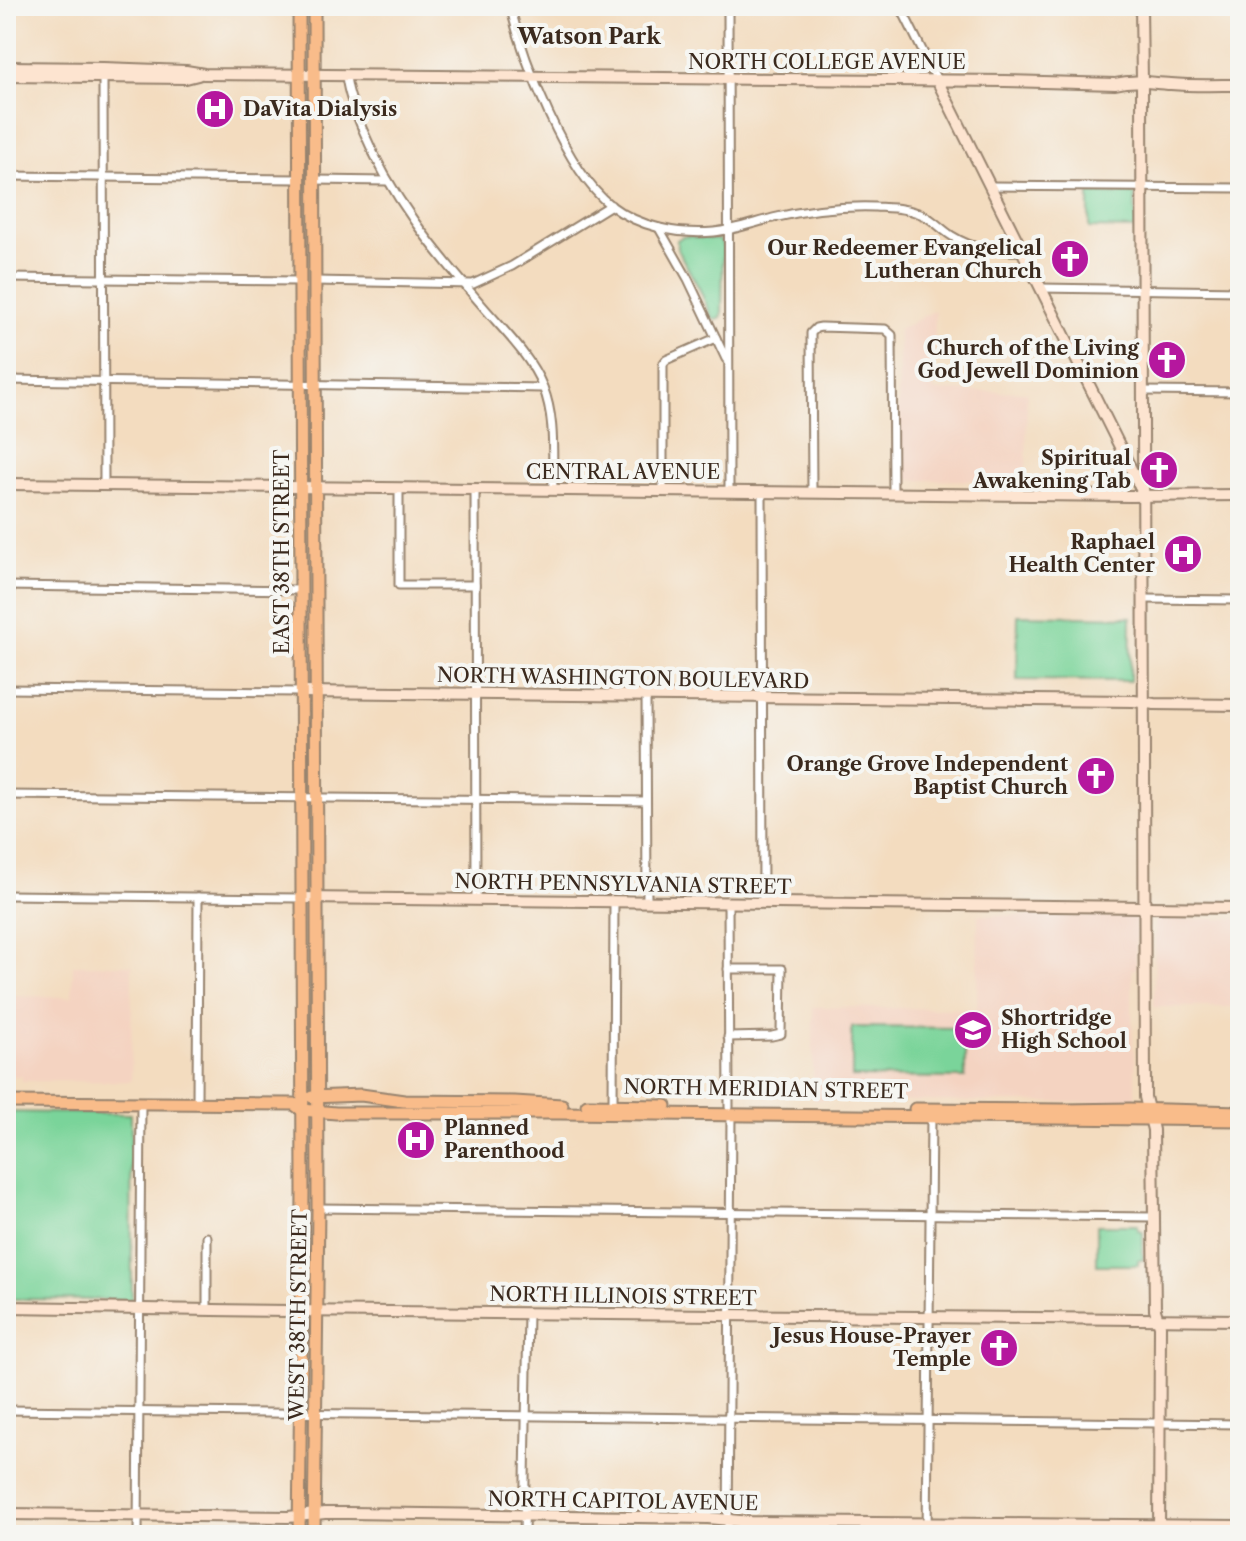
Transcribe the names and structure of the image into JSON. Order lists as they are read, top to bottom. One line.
{"streets":{"main road":["NORTH COLLEGE AVENUE","CENTRAL AVENUE","EAST 38TH STREET","NORTH WASHINGTON BOULEVARD","NORTH PENNSYLVANIA STREET","NORTH MERIDIAN STREET","NORTH ILLINOIS STREET","WEST 38TH STREET","NORTH CAPITOL AVENUE"]},"crossings":[["NORTH COLLEGE AVENUE","EAST 38TH STREET"],["CENTRAL AVENUE","EAST 38TH STREET"],["EAST 38TH STREET","NORTH WASHINGTON BOULEVARD"],["EAST 38TH STREET","NORTH PENNSYLVANIA STREET"],["EAST 38TH STREET","NORTH MERIDIAN STREET"],["EAST 38TH STREET","WEST 38TH STREET"],["NORTH MERIDIAN STREET","WEST 38TH STREET"],["NORTH ILLINOIS STREET","WEST 38TH STREET"],["WEST 38TH STREET","NORTH CAPITOL AVENUE"]],"districts":["Watson Park"],"places":{"hospital":["DaVita Dialysis","Raphael Health Center","Planned Parenthood"],"church":["Our Redeemer Evangelical Lutheran Church","Church of the Living God Jewell Dominion","Spiritual Awakening Tab","Orange Grove Independent Baptist Church","Jesus House-Prayer Temple"],"school or university":["Shortridge High School"]}}
